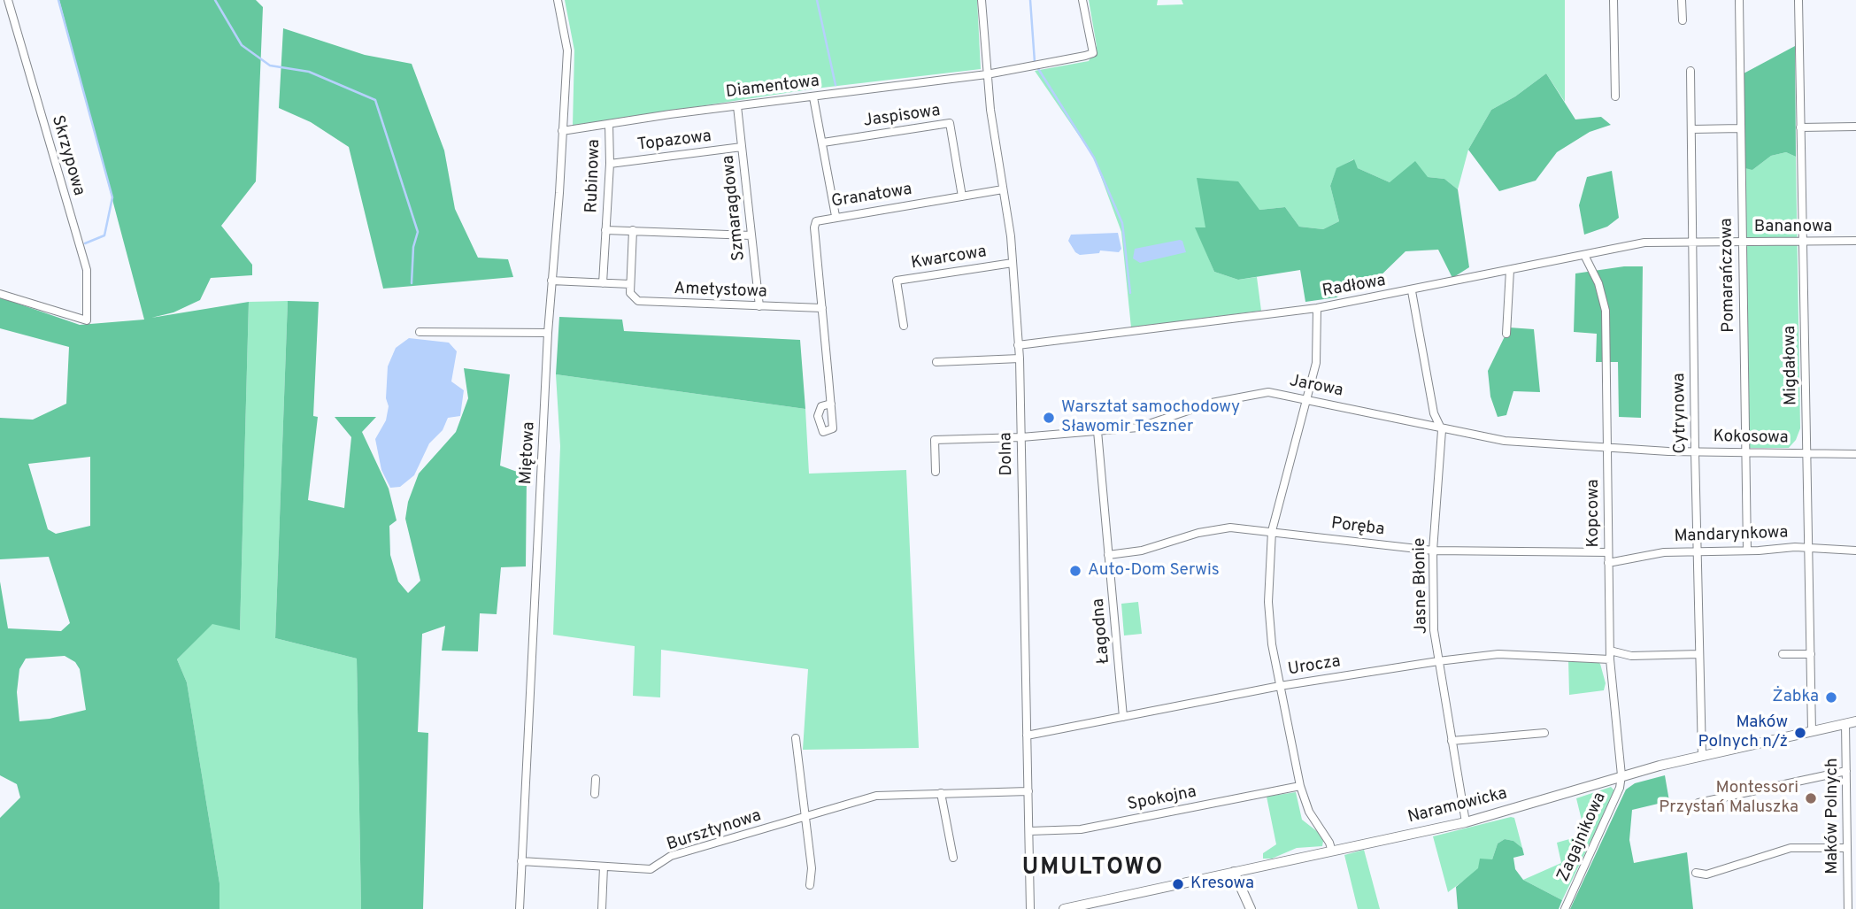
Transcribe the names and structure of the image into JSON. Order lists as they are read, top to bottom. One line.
{"streets":{"street":["Diamentowa","Jaspisowa","Topazowa","Skrzypowa","Rubinowa","Granatowa","Szmaragdowa","Bananowa","Kwarcowa","Pomarańczowa","Radłowa","Ametystowa","Migdałowa","Jarowa","Cytrynowa","Kokosowa","Miętowa","Dolna","Kopcowa","Poręba","Mandarynkowa","Jasne Błonie","Łagodna","Urocza","Spokojna","Naramowicka","Maków Polnych","Bursztynowa","Zagajnikowa"]},"crossings":[["Diamentowa","Rubinowa"],["Diamentowa","Szmaragdowa"],["Diamentowa","Miętowa"],["Diamentowa","Dolna"],["Jaspisowa","Granatowa"],["Topazowa","Rubinowa"],["Topazowa","Szmaragdowa"],["Rubinowa","Szmaragdowa"],["Granatowa","Ametystowa"],["Granatowa","Dolna"],["Szmaragdowa","Ametystowa"],["Bananowa","Pomarańczowa"],["Bananowa","Radłowa"],["Bananowa","Migdałowa"],["Bananowa","Cytrynowa"],["Kwarcowa","Dolna"],["Pomarańczowa","Kokosowa"],["Pomarańczowa","Mandarynkowa"],["Radłowa","Cytrynowa"],["Radłowa","Dolna"],["Radłowa","Kopcowa"],["Migdałowa","Kokosowa"],["Migdałowa","Mandarynkowa"],["Migdałowa","Naramowicka"],["Jarowa","Kokosowa"],["Jarowa","Dolna"],["Jarowa","Kopcowa"],["Jarowa","Jasne Błonie"],["Jarowa","Łagodna"],["Cytrynowa","Kokosowa"],["Cytrynowa","Mandarynkowa"],["Cytrynowa","Urocza"],["Cytrynowa","Naramowicka"],["Kokosowa","Kopcowa"],["Miętowa","Bursztynowa"],["Dolna","Urocza"],["Dolna","Spokojna"],["Dolna","Bursztynowa"],["Kopcowa","Poręba"],["Kopcowa","Mandarynkowa"],["Kopcowa","Urocza"],["Kopcowa","Naramowicka"],["Kopcowa","Zagajnikowa"],["Poręba","Jasne Błonie"],["Poręba","Łagodna"],["Jasne Błonie","Urocza"],["Jasne Błonie","Naramowicka"],["Łagodna","Urocza"],["Naramowicka","Maków Polnych"],["Naramowicka","Zagajnikowa"]],"districts":["UMULTOWO"],"places":["Warsztat samochodowy Sławomir Teszner","Auto-Dom Serwis","Żabka","Maków Polnych n/ż","Montessori Przystań Maluszka","Kresowa"]}
